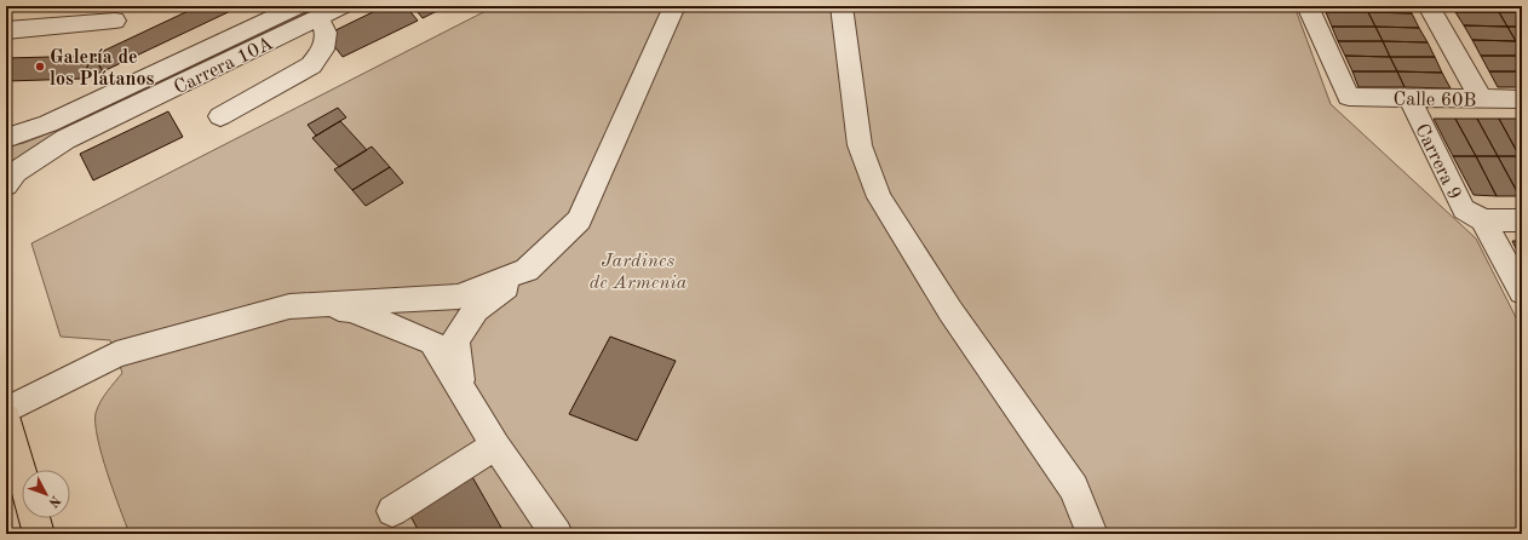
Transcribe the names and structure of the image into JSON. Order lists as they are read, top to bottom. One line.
{"streets":{"street":["Carrera 10A","Calle 60B","Carrera 9"]},"crossings":[["Calle 60B","Carrera 9"]],"parks":["Jardines de Armenia"],"places":["Galería de los Plátanos"],"north":"bottom right"}
